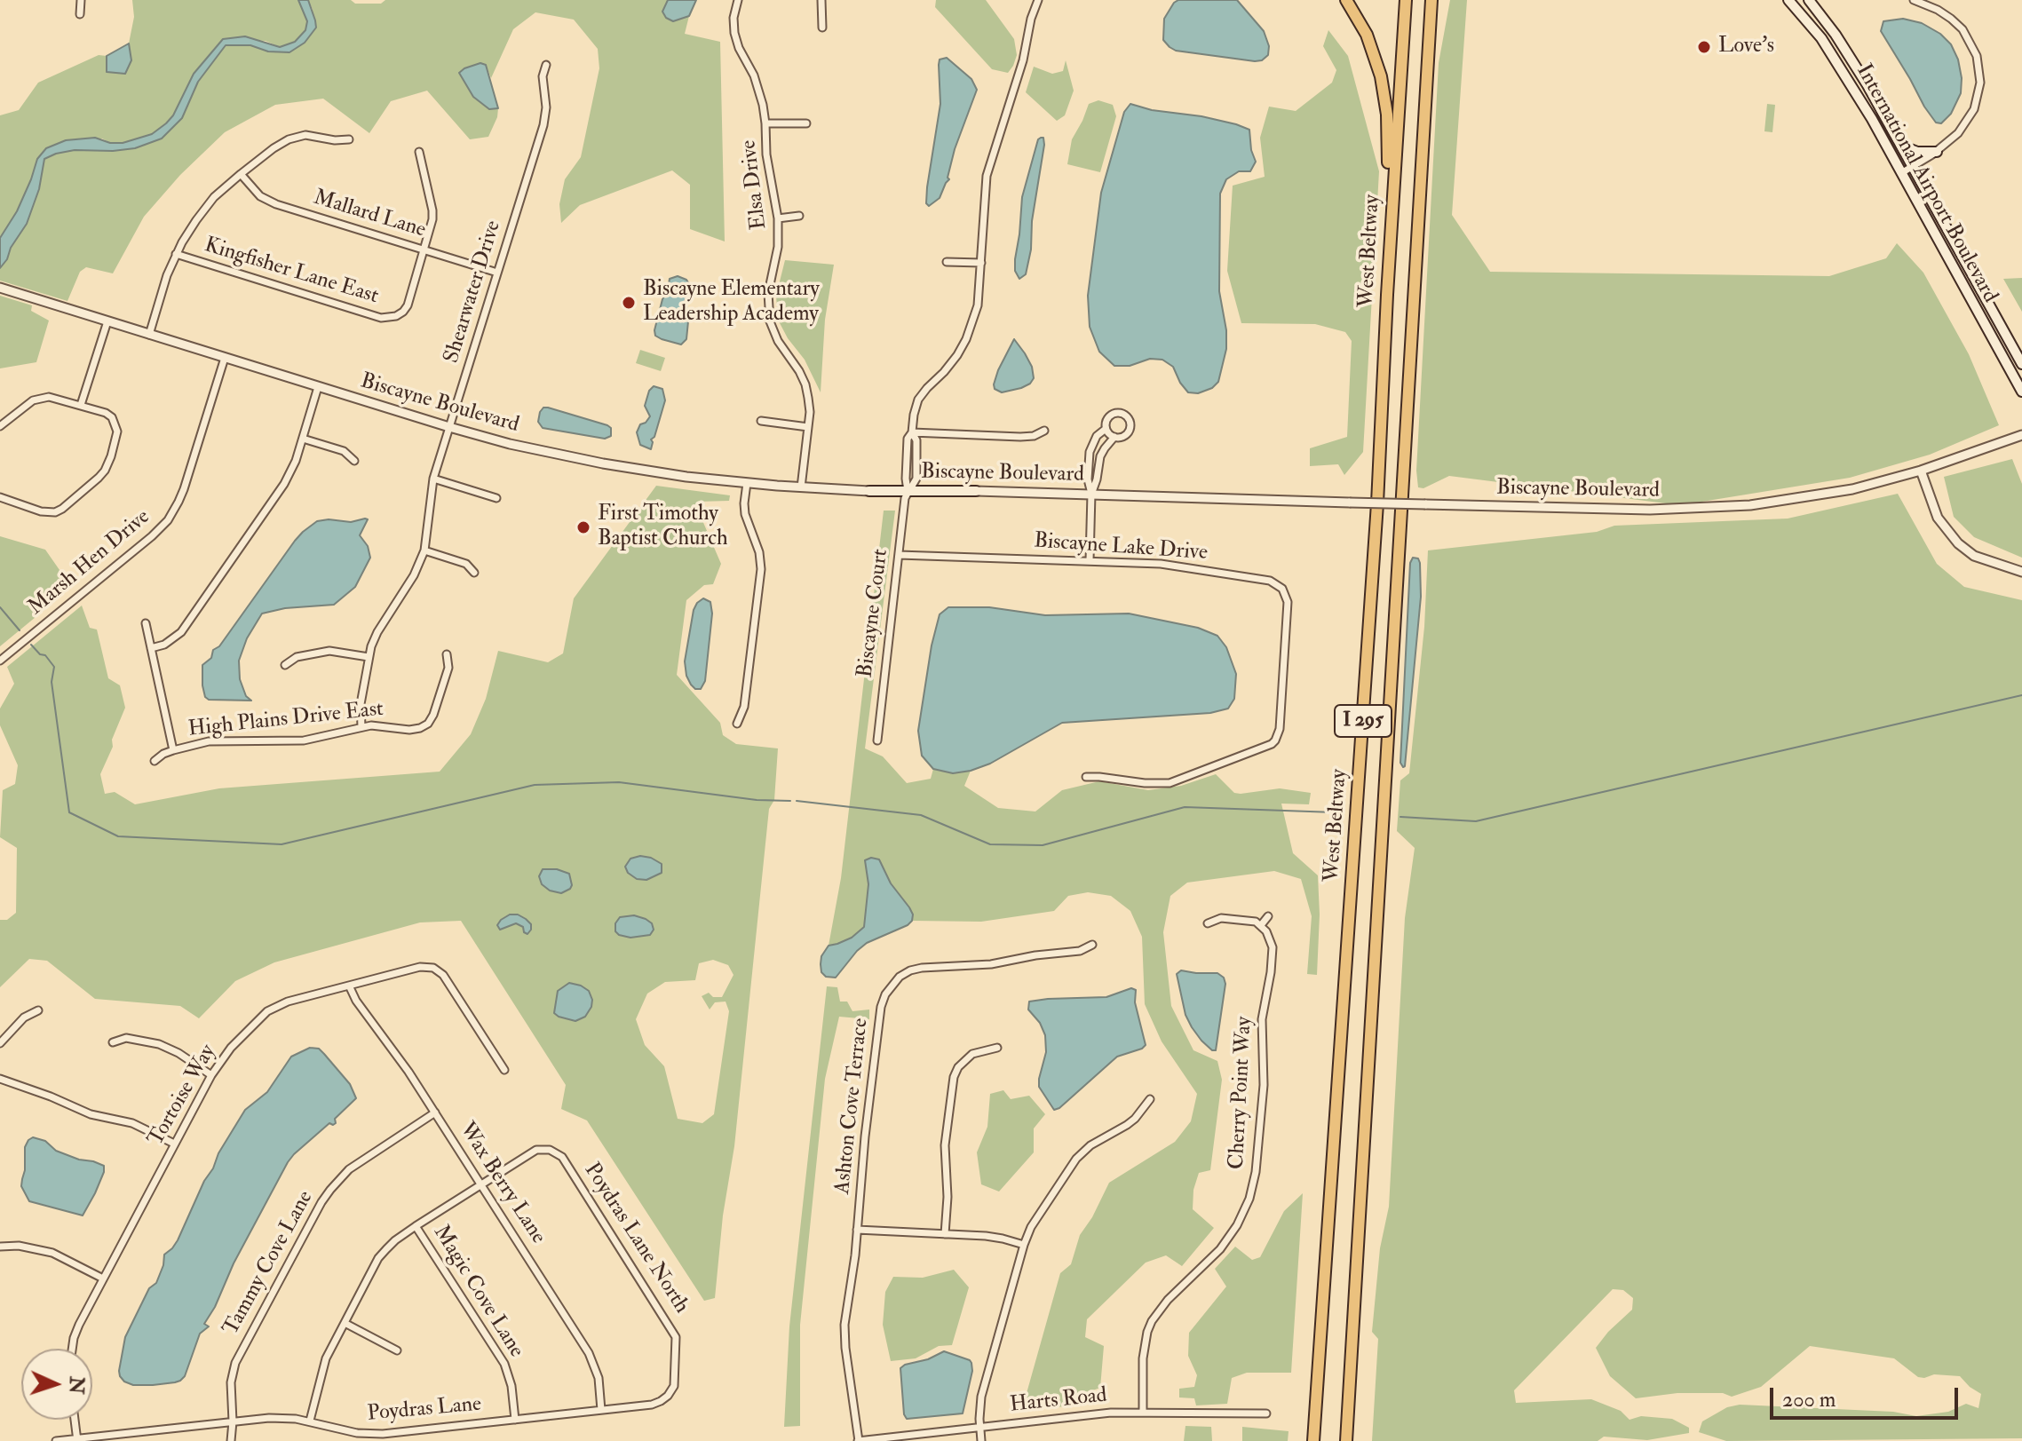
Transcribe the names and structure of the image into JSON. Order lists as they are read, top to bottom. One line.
{"streets":{"highway":["West Beltway","I 295"],"main road":["International Airport Boulevard","Biscayne Boulevard"],"street":["Elsa Drive","Mallard Lane","Kingfisher Lane East","Shearwater Drive","Biscayne Lake Drive","Marsh Hen Drive","Biscayne Court","High Plains Drive East","Cherry Point Way","Tortoise Way","Ashton Cove Terrace","Wax Berry Lane","Poydras Lane North","Tammy Cove Lane","Magic Cove Lane","Harts Road","Poydras Lane"]},"crossings":[["Elsa Drive","Biscayne Boulevard"],["Mallard Lane","Kingfisher Lane East"],["Mallard Lane","Shearwater Drive"],["Shearwater Drive","Biscayne Boulevard"],["Shearwater Drive","High Plains Drive East"],["Biscayne Boulevard","Marsh Hen Drive"],["Biscayne Boulevard","Biscayne Court"],["Biscayne Lake Drive","Biscayne Court"],["Cherry Point Way","Harts Road"],["Tortoise Way","Wax Berry Lane"],["Ashton Cove Terrace","Harts Road"],["Wax Berry Lane","Poydras Lane North"],["Wax Berry Lane","Tammy Cove Lane"],["Wax Berry Lane","Poydras Lane"],["Poydras Lane North","Poydras Lane"],["Tammy Cove Lane","Poydras Lane"],["Magic Cove Lane","Poydras Lane"]],"places":["Love's","Biscayne Elementary Leadership Academy","First Timothy Baptist Church"],"scale_bar":"200 m","north":"right"}
